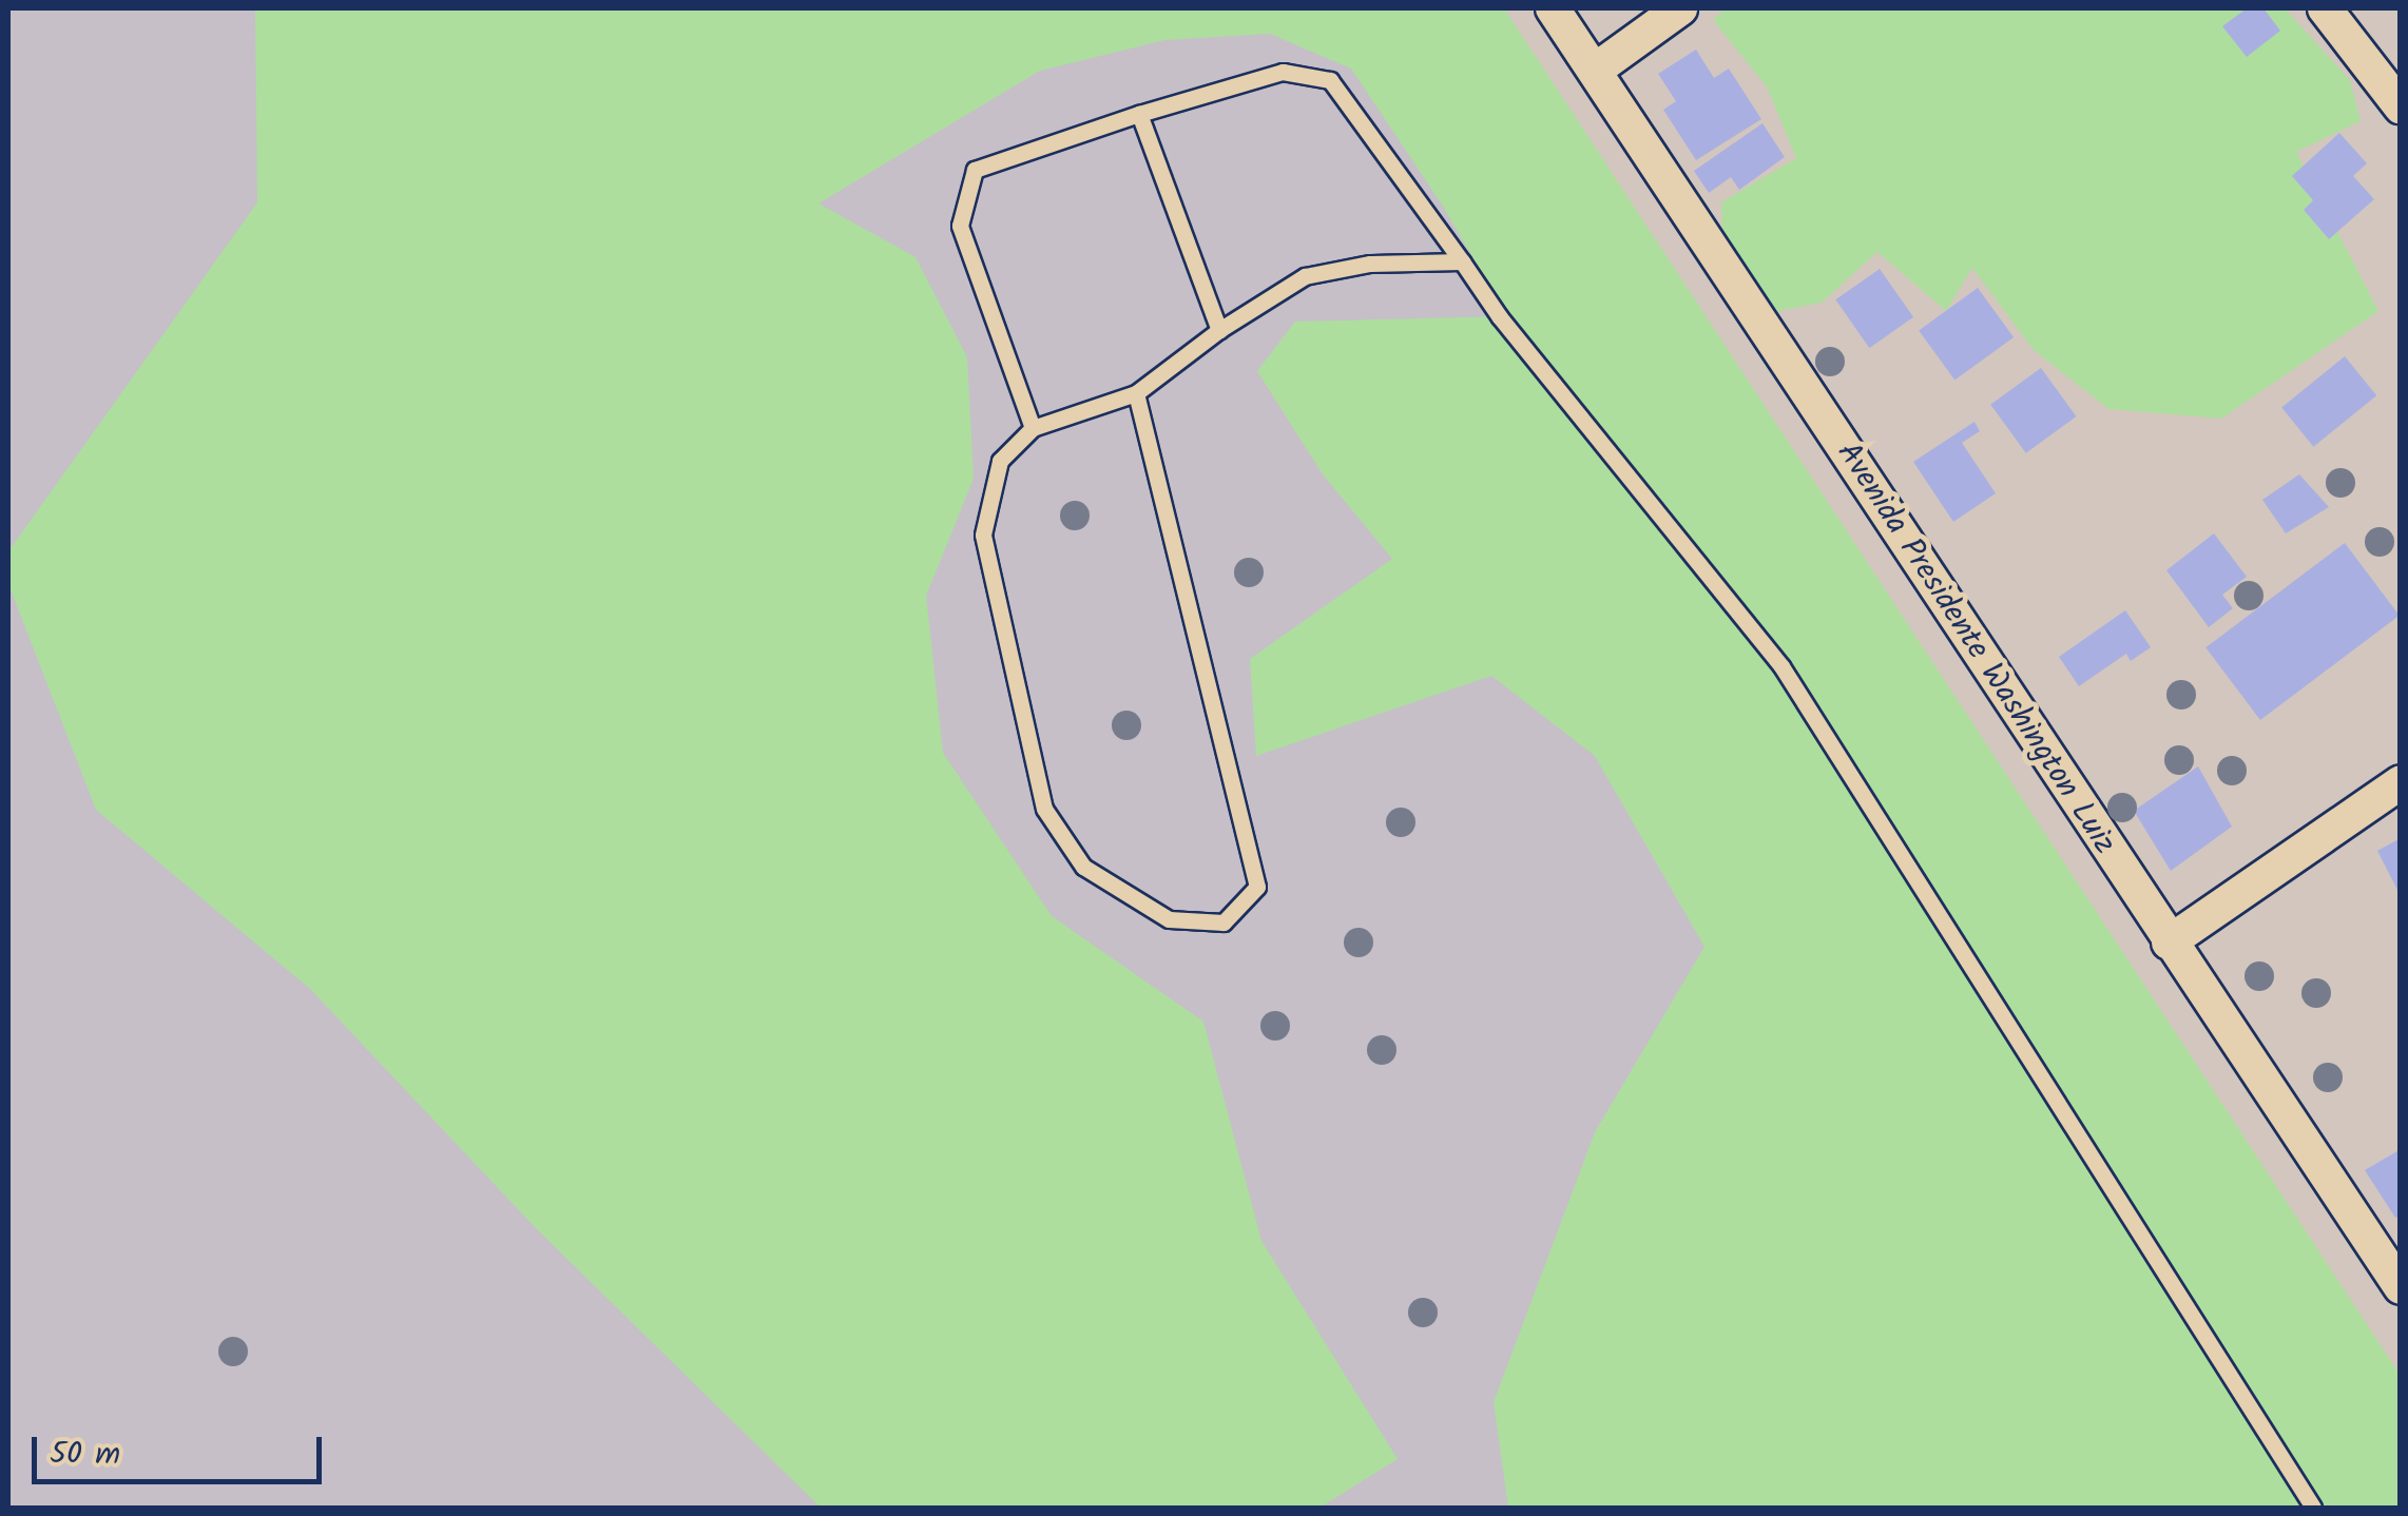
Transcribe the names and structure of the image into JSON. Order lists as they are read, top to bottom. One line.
{"streets":{"street":["Avenida Presidente Washington Luiz"]},"scale_bar":"50 m"}
